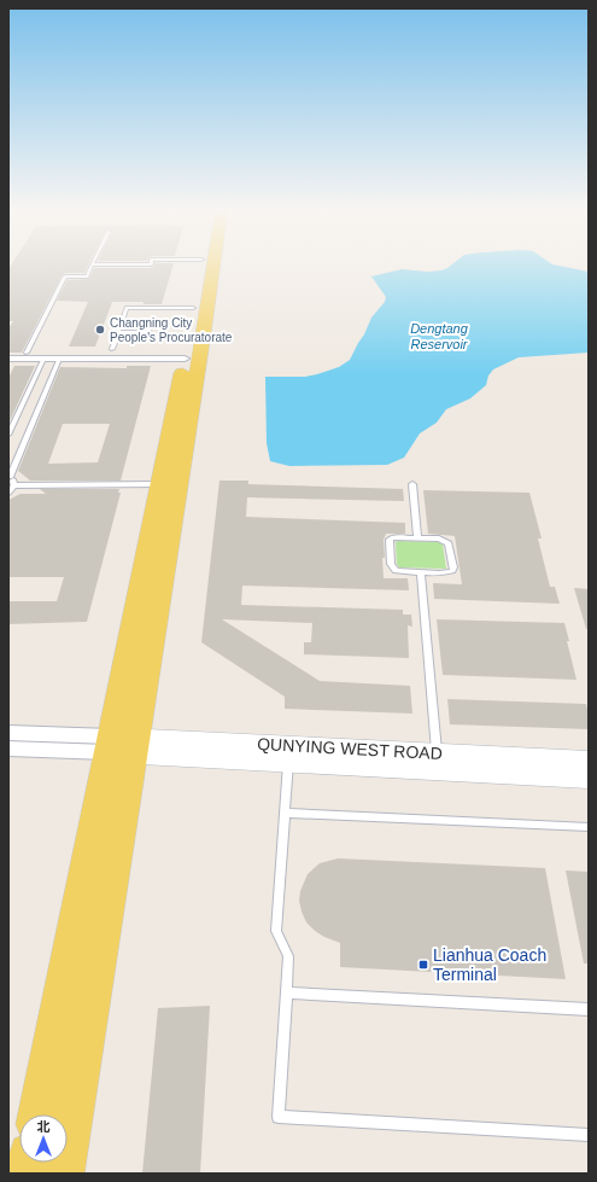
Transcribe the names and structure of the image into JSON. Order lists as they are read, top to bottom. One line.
{"streets":{"main road":["QUNYING WEST ROAD"]},"water":["Dengtang Reservoir"],"places":{"other":["Changning City People's Procuratorate"],"transit":["Lianhua Coach Terminal"]},"north":"top"}
